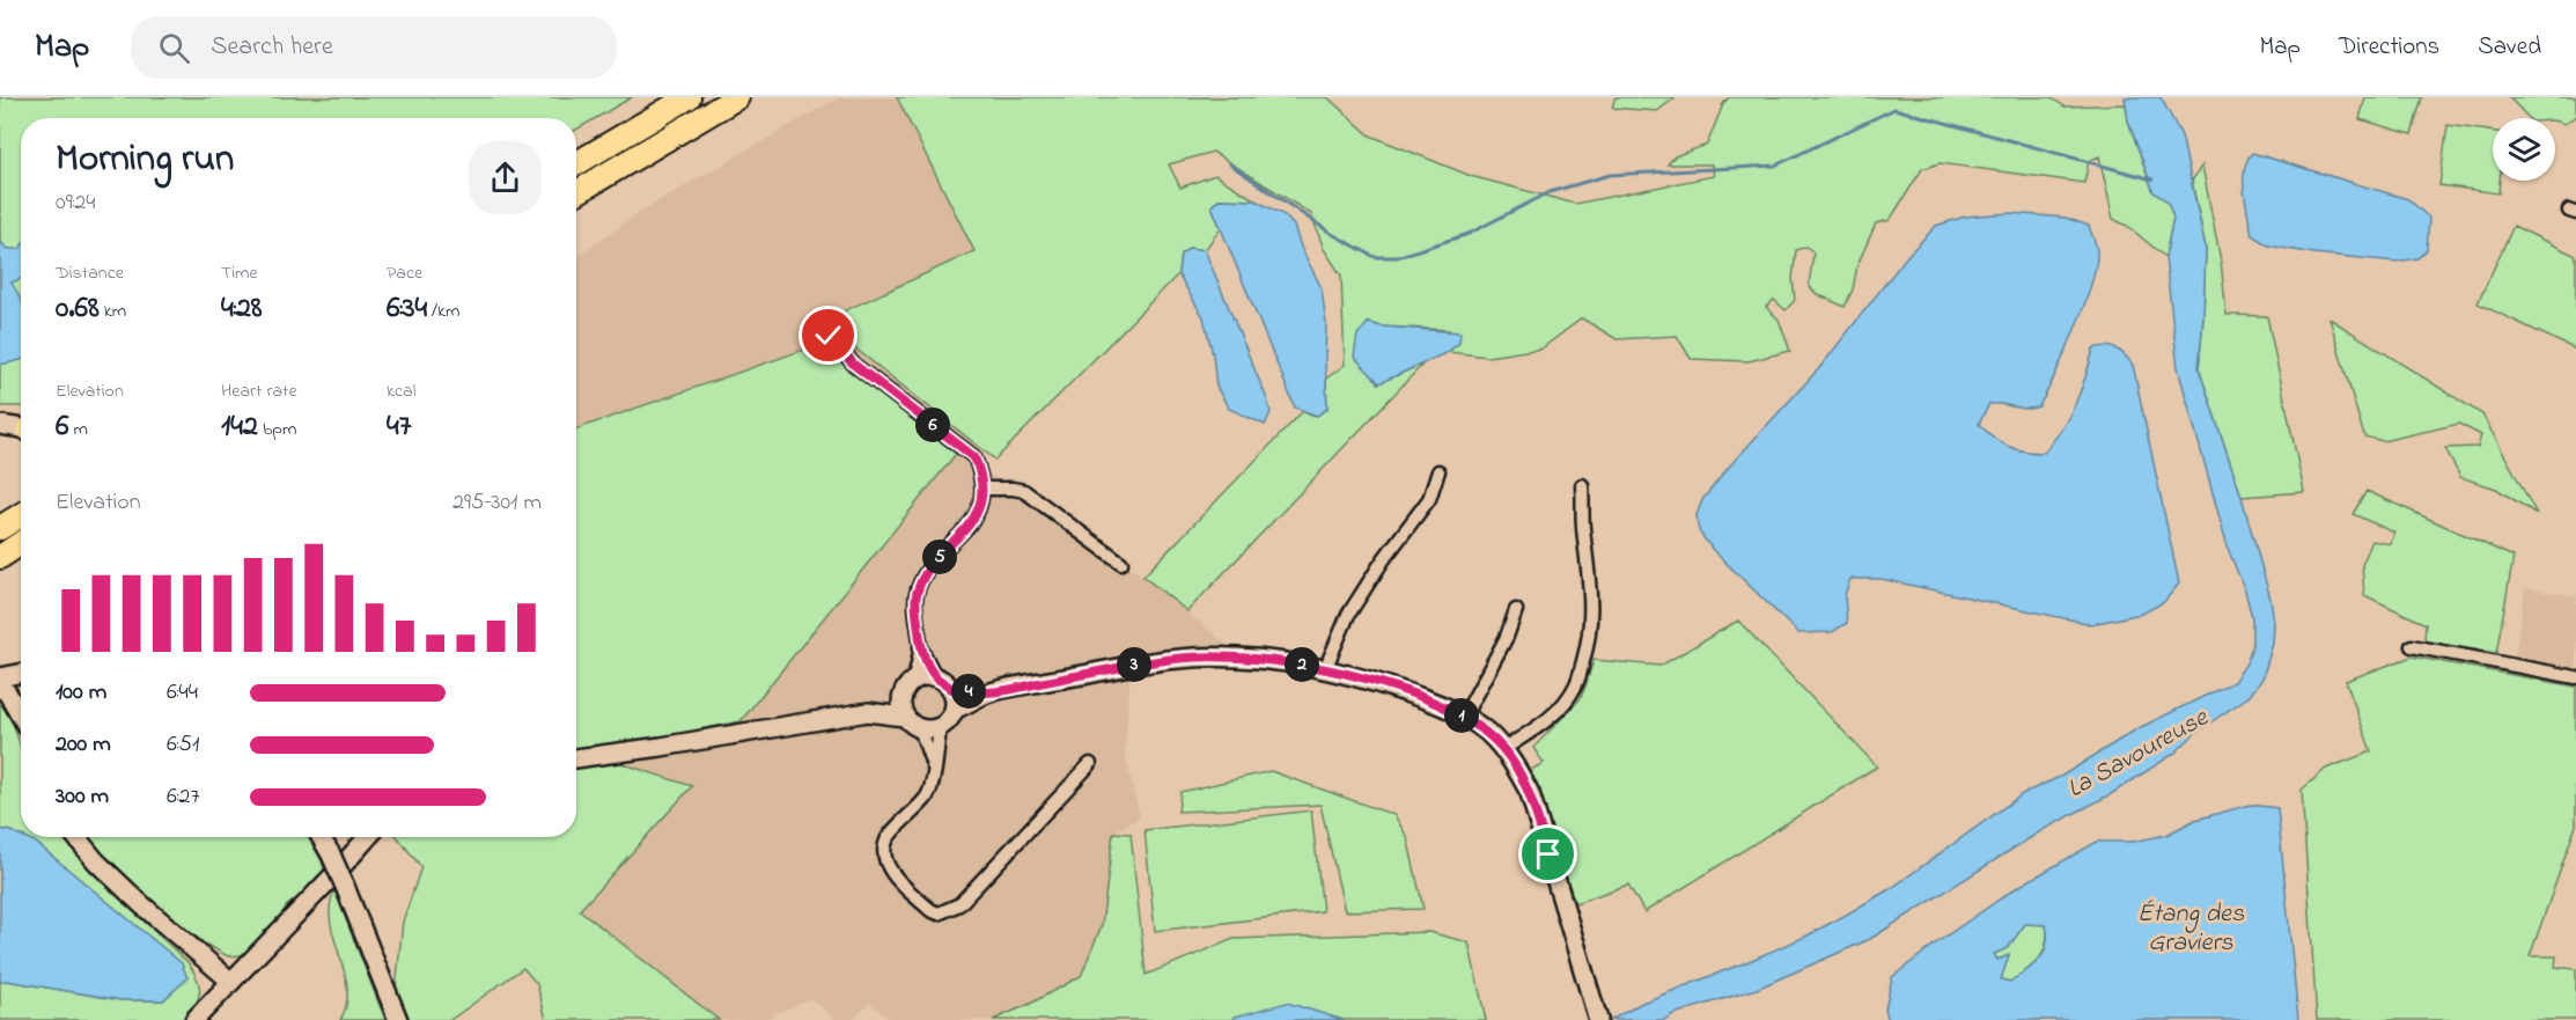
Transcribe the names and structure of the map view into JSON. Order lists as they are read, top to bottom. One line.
{"water":["La Savoureuse","Étang des Graviers"],"page":{"header":"Map","search":"Search here","nav":["Map","Directions","Saved"],"heading":["Morning run","09:24"],"stats":[["Distance","0.68 km"],["Time","4:28"],["Pace","6:34 /km"],["Elevation","6 m"],["Heart rate","142 bpm"],["kcal","47"]],"pins":["6","5","2","3","4","1"],"chart":["Elevation","295–301 m"],"list":[{"name":"100 m","note":"6:44"},{"name":"200 m","note":"6:51"},{"name":"300 m","note":"6:27"}]}}
